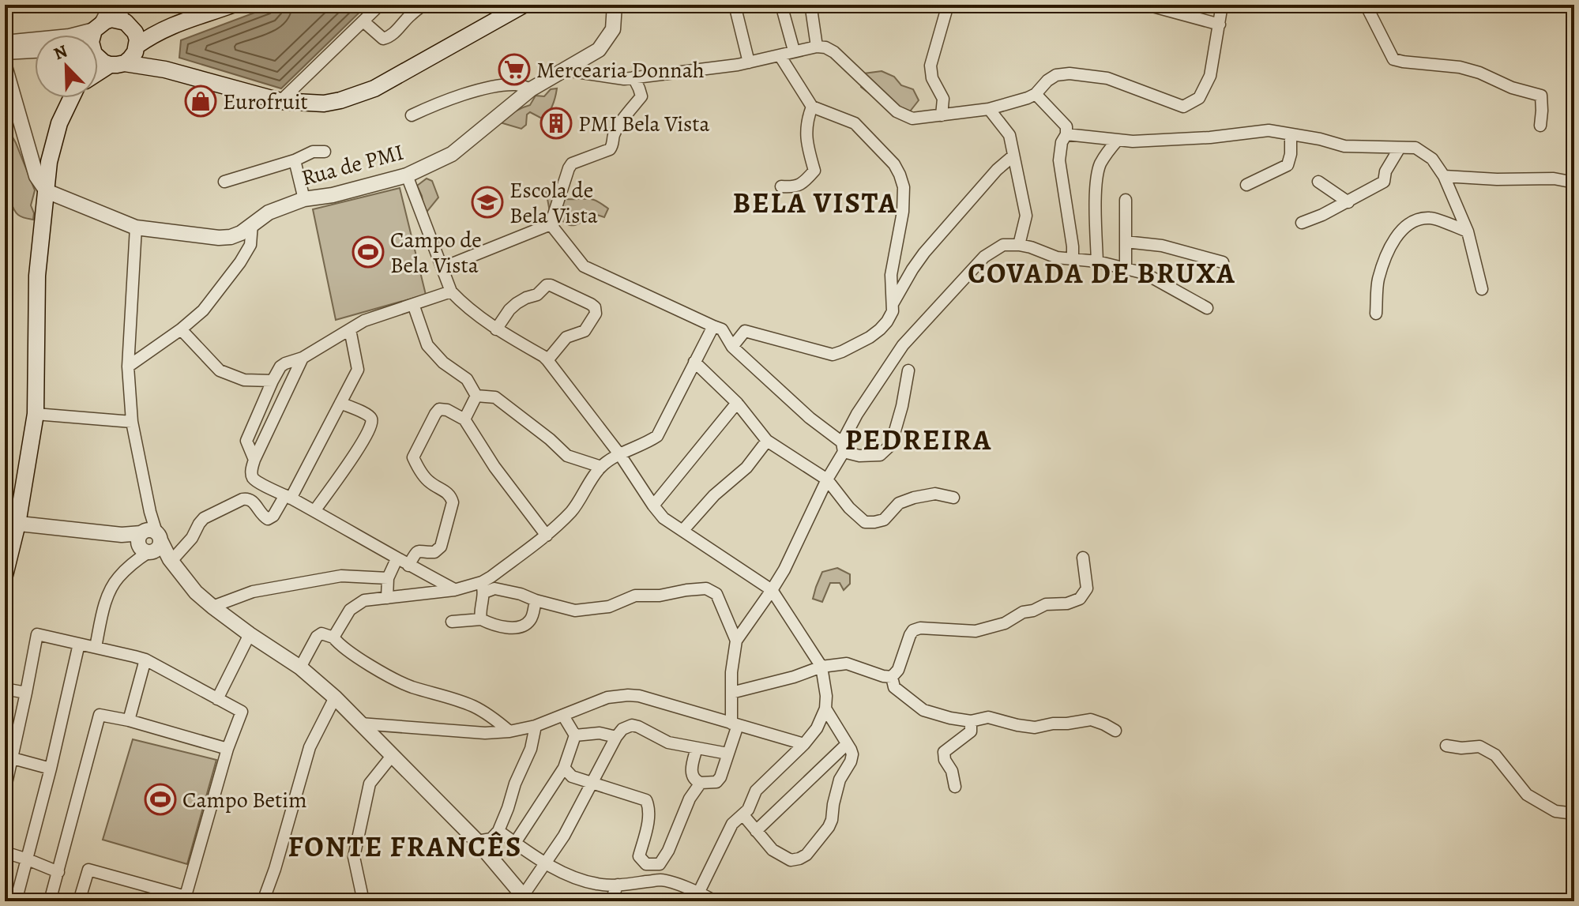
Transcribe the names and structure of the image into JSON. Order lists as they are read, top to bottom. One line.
{"streets":{"street":["Rua de PMI"]},"districts":["BELA VISTA","COVADA DE BRUXA","PEDREIRA","FONTE FRANCÊS"],"places":{"supermarket":["Mercearia Donnah"],"shop":["Eurofruit"],"building":["PMI Bela Vista"],"school or university":["Escola de Bela Vista"],"sports":["Campo de Bela Vista","Campo Betim"]},"north":"top left"}
